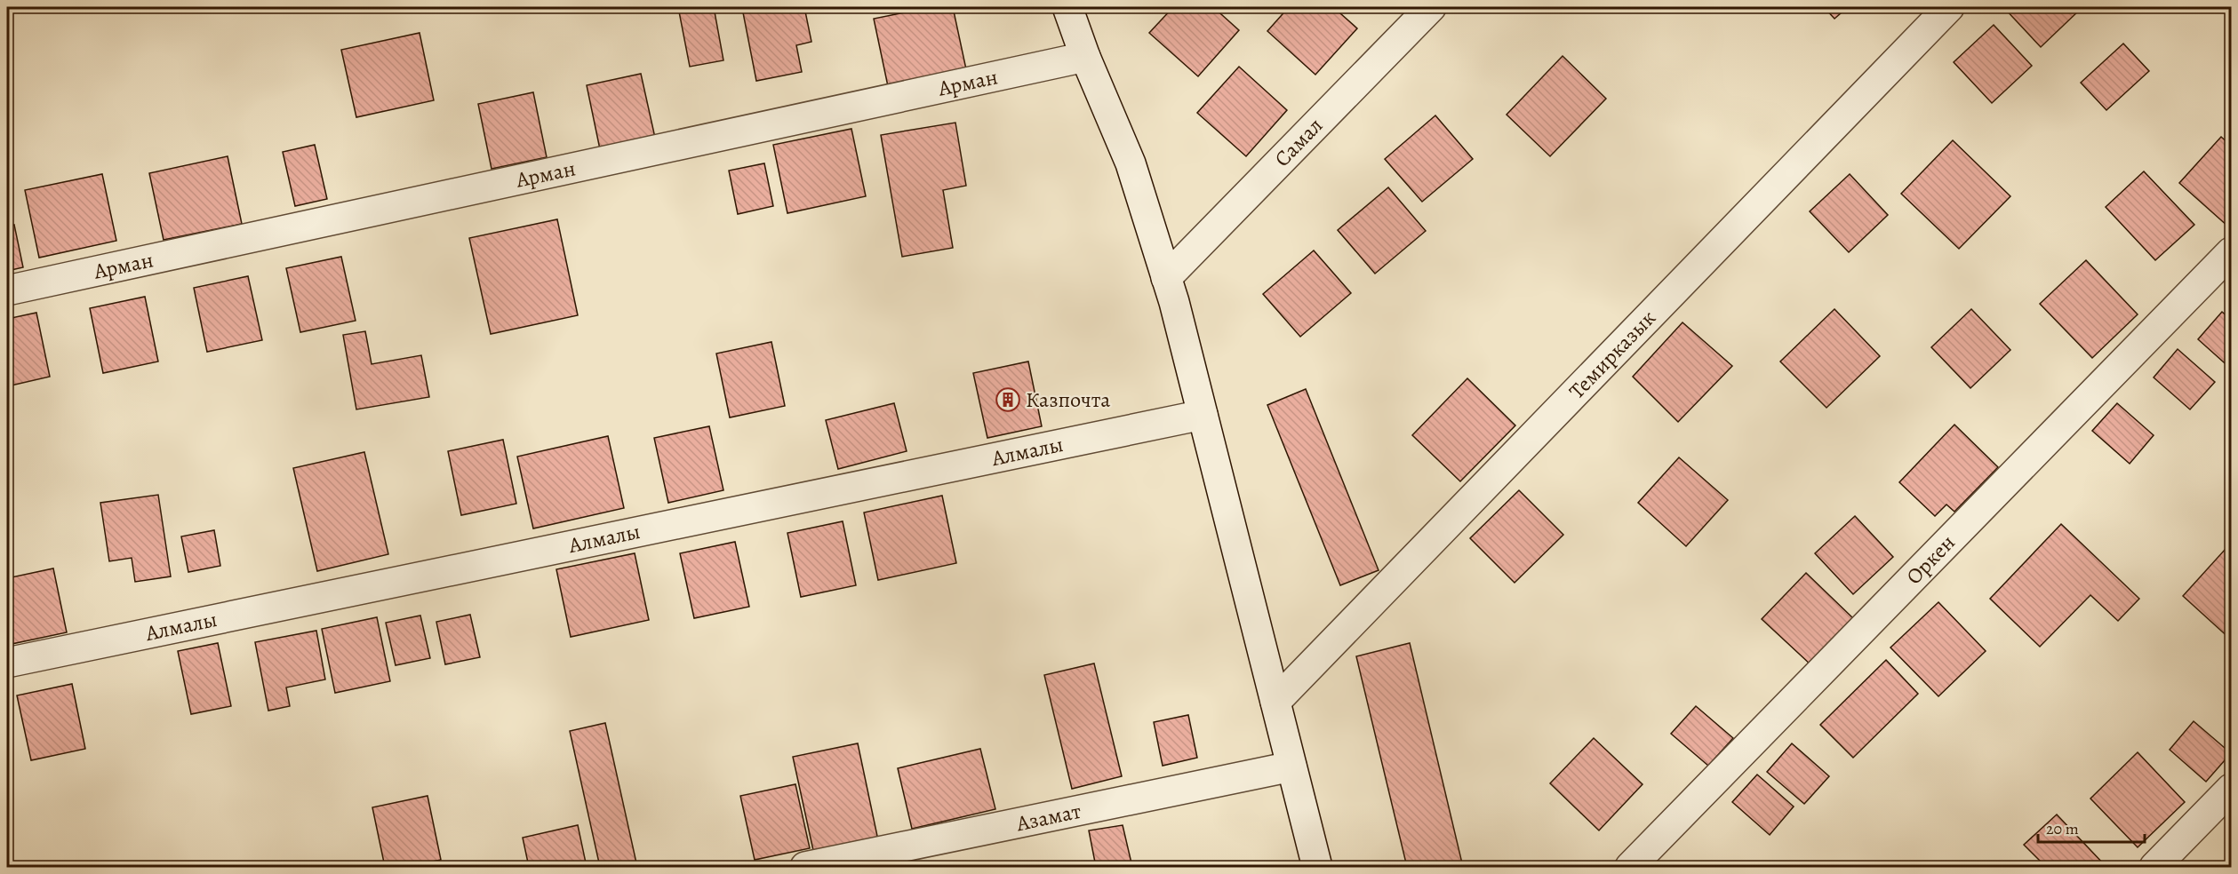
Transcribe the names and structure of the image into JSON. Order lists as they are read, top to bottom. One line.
{"streets":{"street":["Арман","Самал","Темирказык","Алмалы","Оркен","Азамат"]},"places":{"building":["Казпочта"]},"scale_bar":"20 m"}
